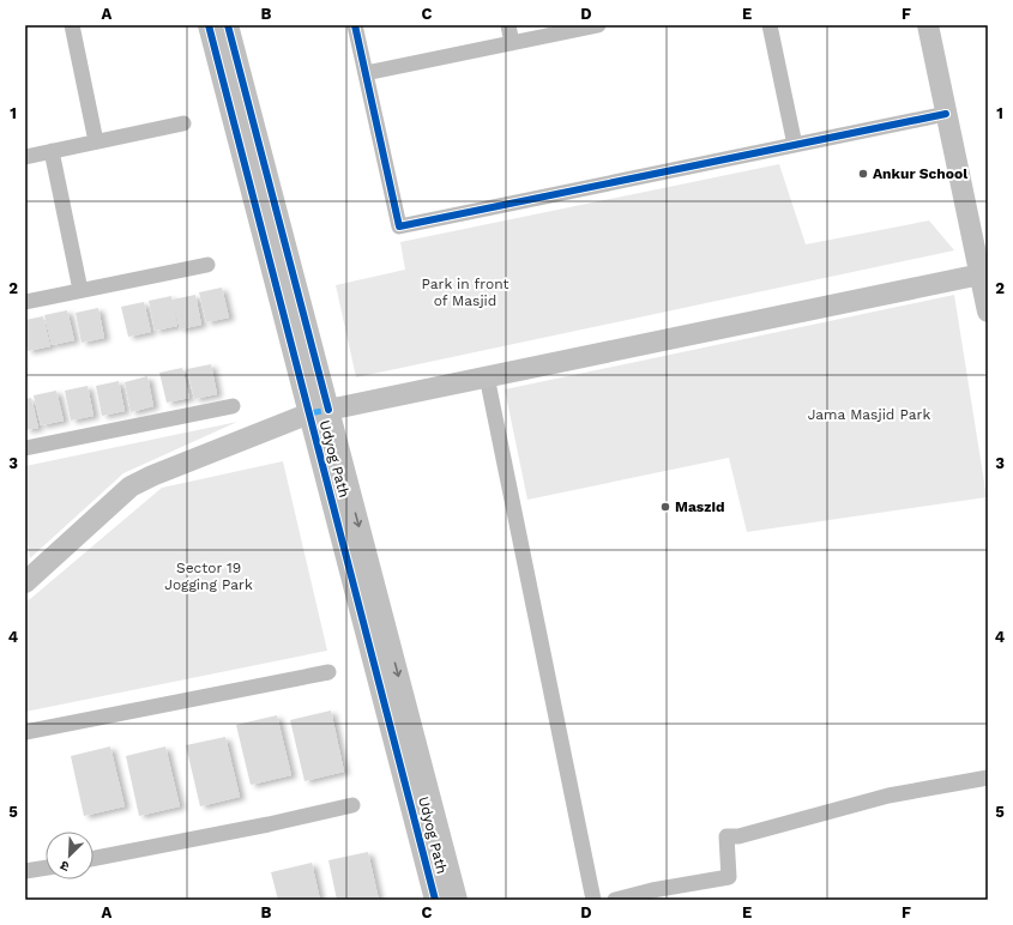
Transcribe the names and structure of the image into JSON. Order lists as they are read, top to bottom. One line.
{"streets":{"main road":["Udyog Path"]},"parks":["Park in front of Masjid","Jama Masjid Park","Sector 19 Jogging Park"],"places":["Ankur School","Maszid"],"north":"bottom left","grid":{"columns":["A","B","C","D","E","F"],"rows":["1","2","3","4","5"]}}
